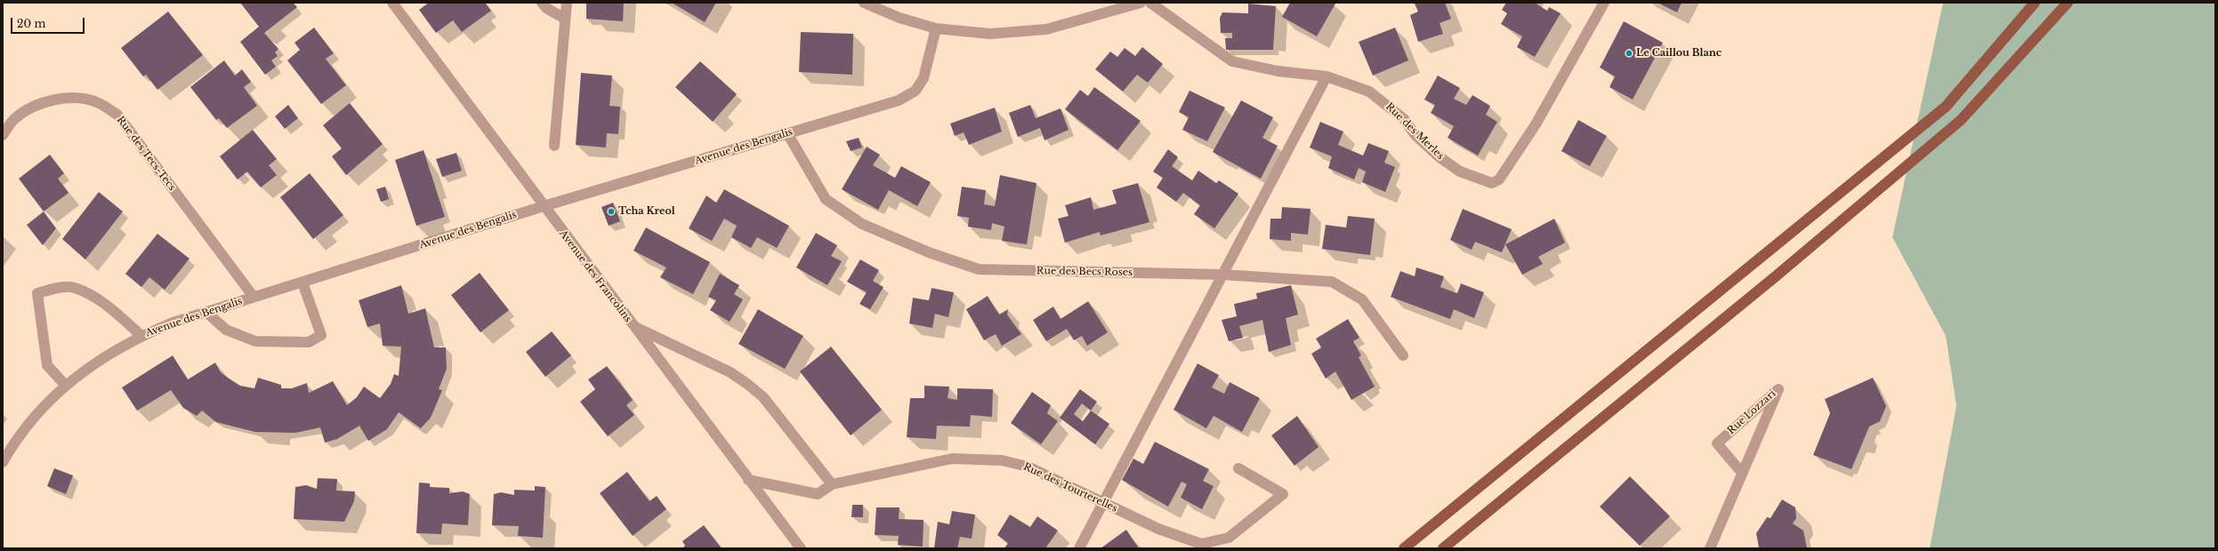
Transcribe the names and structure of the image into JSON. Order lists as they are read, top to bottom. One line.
{"streets":{"street":["Rue des Merles","Avenue des Bengalis","Rue des Tecs-Tecs","Rue des Becs Roses","Avenue des Francolins","Rue Lozzari","Rue des Tourterelles"]},"crossings":[["Avenue des Bengalis","Rue des Tecs-Tecs"],["Avenue des Bengalis","Rue des Becs Roses"],["Avenue des Bengalis","Avenue des Francolins"],["Avenue des Francolins","Rue des Tourterelles"]],"places":["Le Caillou Blanc","Tcha Kreol"],"scale_bar":"20 m"}
